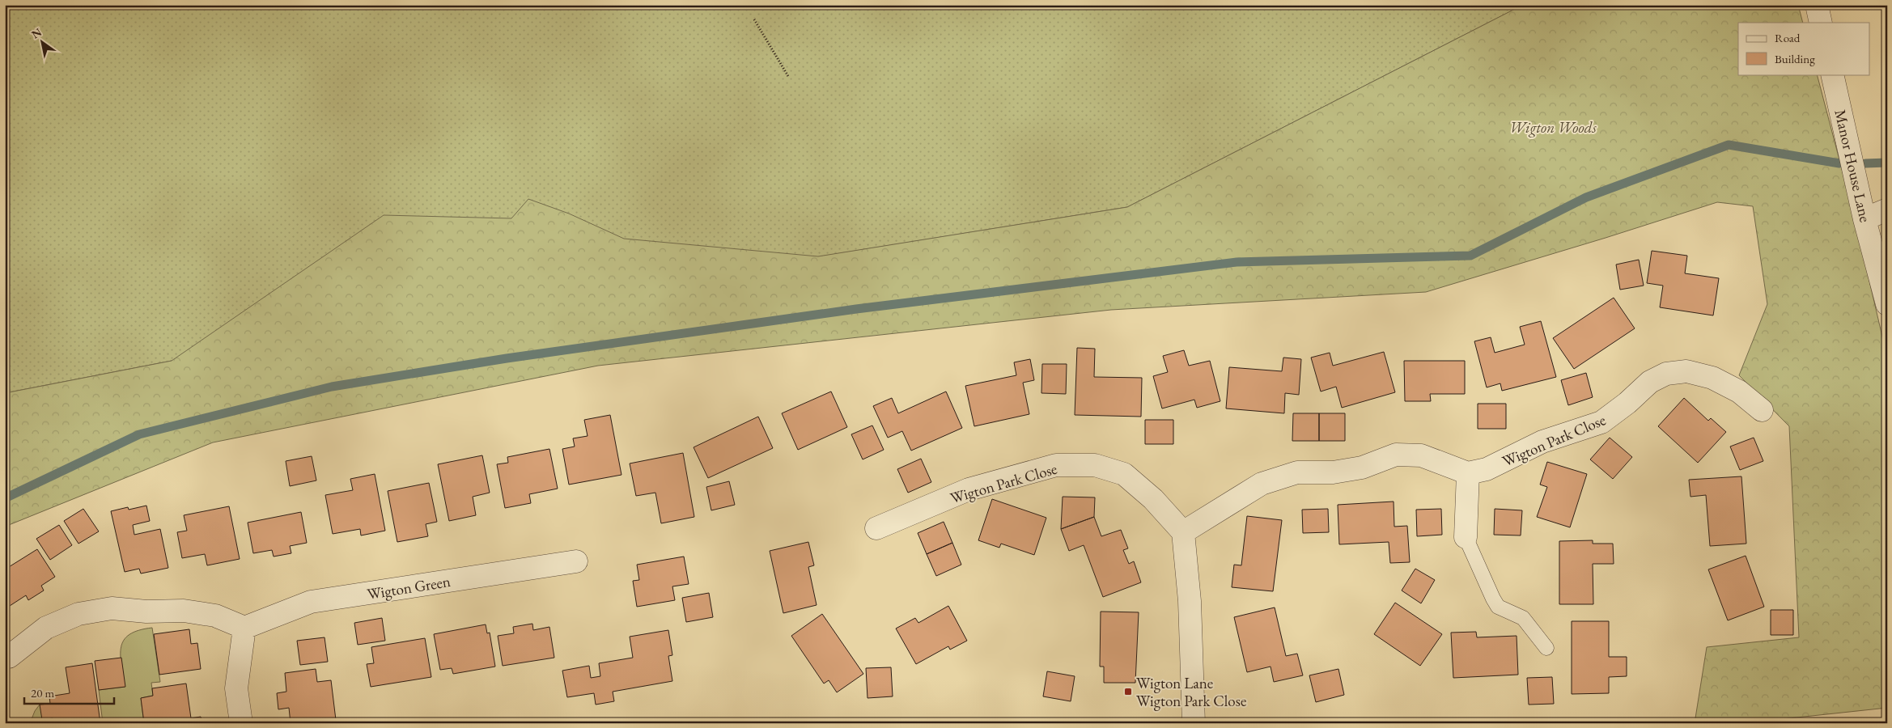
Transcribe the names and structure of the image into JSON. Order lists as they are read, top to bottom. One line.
{"streets":{"street":["Manor House Lane","Wigton Park Close","Wigton Green"]},"parks":["Wigton Woods"],"places":{"transit":["Wigton Lane Wigton Park Close"]},"legend":["Road","Building"],"scale_bar":"20 m","north":"top left"}
